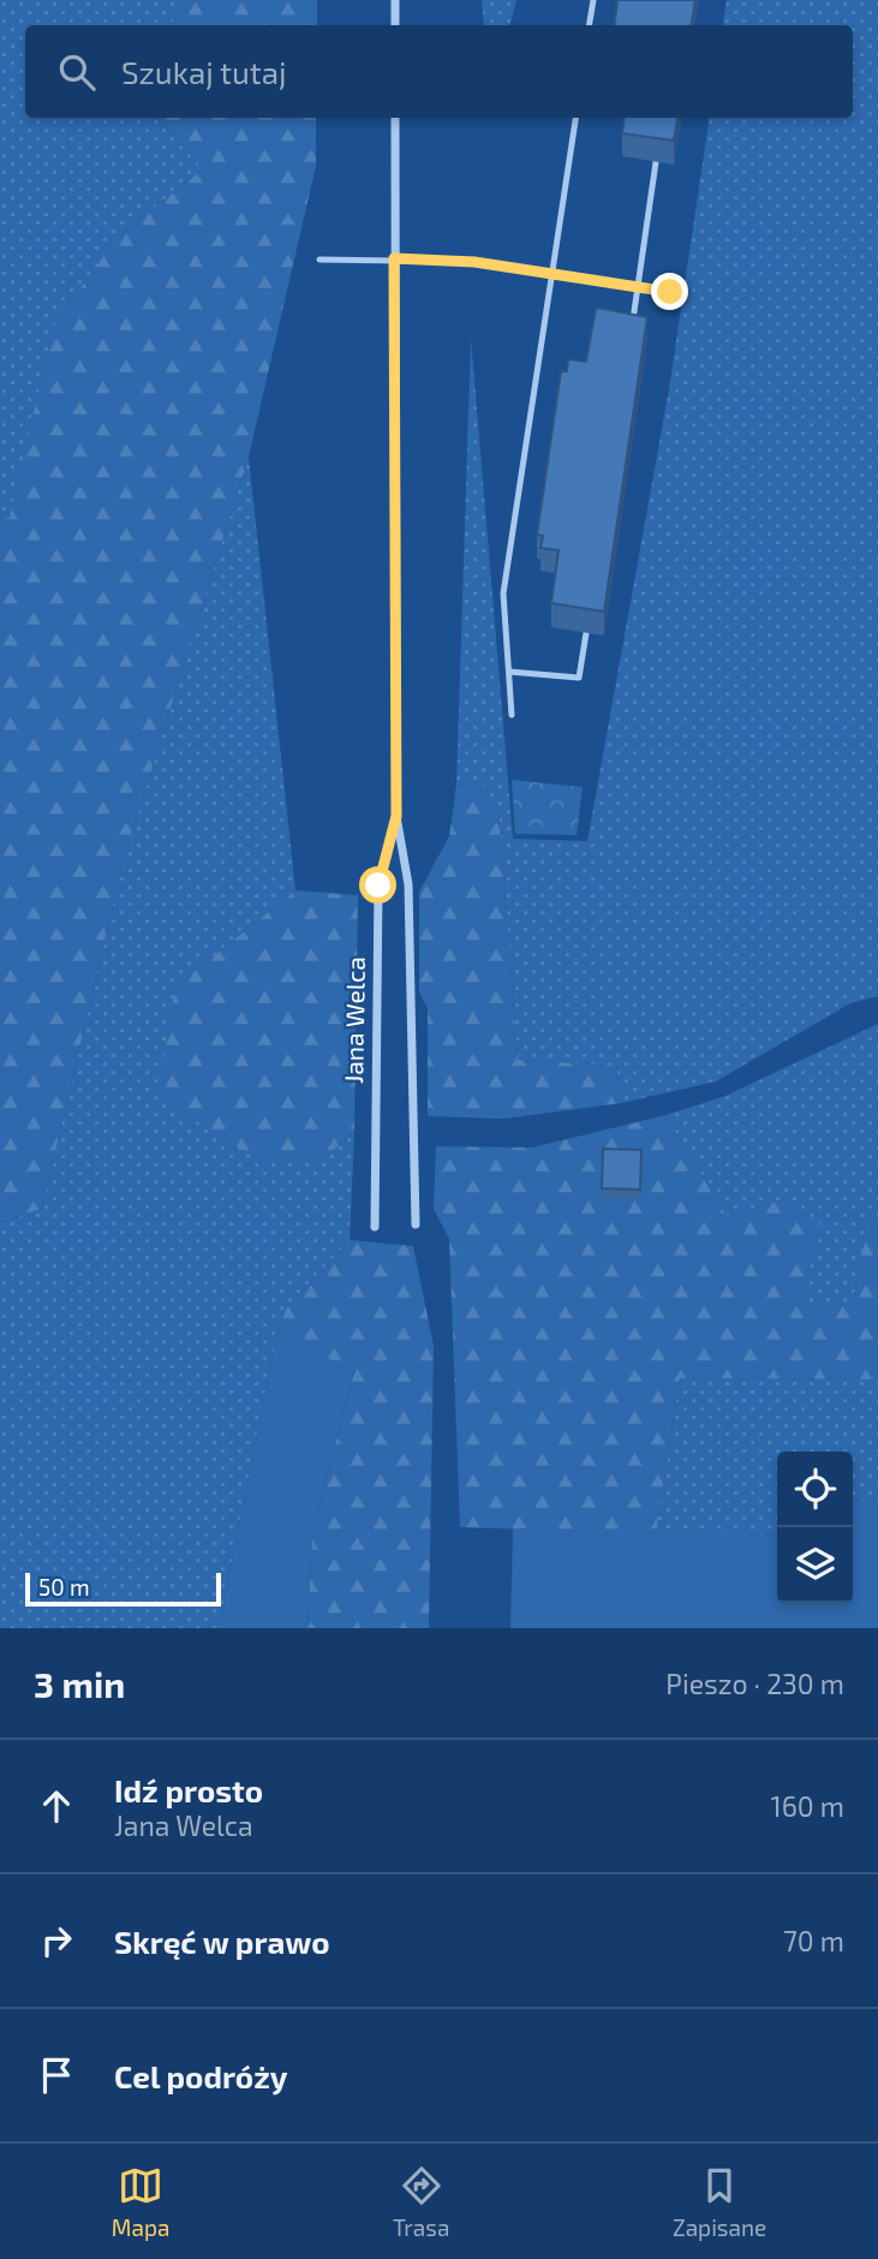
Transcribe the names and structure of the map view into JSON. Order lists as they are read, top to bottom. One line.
{"streets":{"street":["Jana Welca"]},"scale_bar":"50 m","page":{"search":"Szukaj tutaj","scale":"50 m","heading":["3 min","Pieszo · 230 m"],"list":[["Idź prosto","Jana Welca","160 m"],["Skręć w prawo","70 m"],"Cel podróży"],"nav":["Mapa","Trasa","Zapisane"]}}
